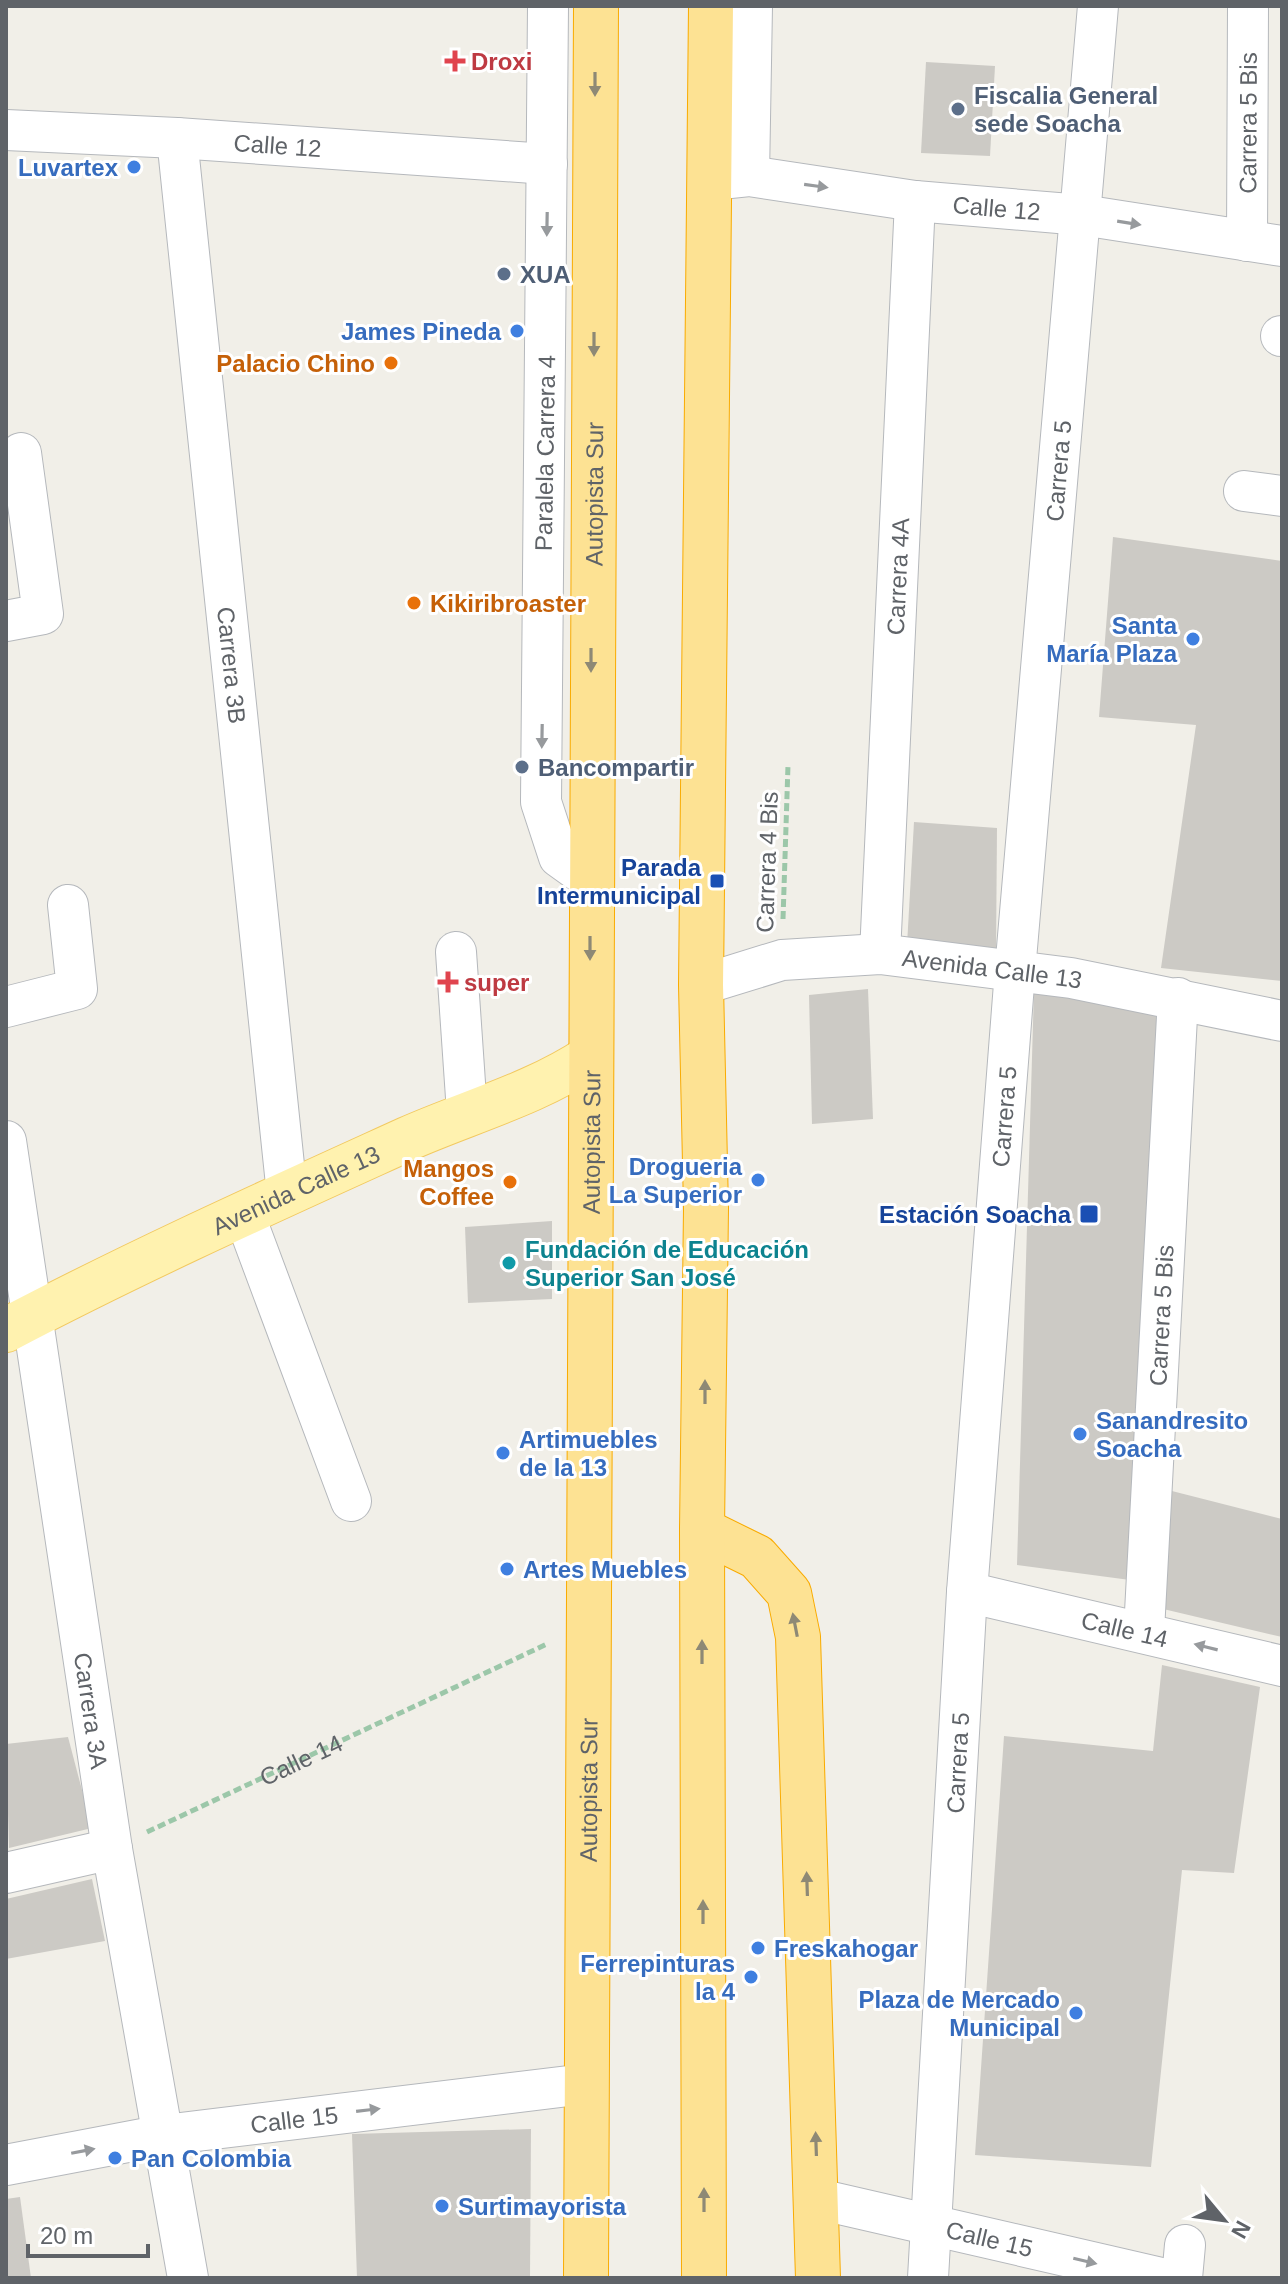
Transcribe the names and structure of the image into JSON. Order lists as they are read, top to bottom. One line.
{"streets":{"highway":["Autopista Sur"],"main road":["Avenida Calle 13"],"street":["Carrera 5 Bis","Calle 12","Paralela Carrera 4","Carrera 5","Carrera 4A","Carrera 3B","Calle 14","Carrera 3A","Calle 15"],"path":["Carrera 4 Bis"]},"crossings":[["Carrera 5 Bis","Calle 12"],["Carrera 5 Bis","Avenida Calle 13"],["Carrera 5 Bis","Calle 14"],["Calle 12","Paralela Carrera 4"],["Calle 12","Carrera 5"],["Calle 12","Carrera 4A"],["Calle 12","Carrera 3B"],["Paralela Carrera 4","Autopista Sur"],["Carrera 5","Avenida Calle 13"],["Carrera 5","Calle 14"],["Carrera 5","Calle 15"],["Autopista Sur","Avenida Calle 13"],["Autopista Sur","Calle 14"],["Autopista Sur","Calle 15"],["Carrera 4A","Avenida Calle 13"],["Carrera 3B","Avenida Calle 13"],["Carrera 4 Bis","Avenida Calle 13"],["Avenida Calle 13","Carrera 3A"],["Calle 14","Carrera 3A"],["Carrera 3A","Calle 15"]],"one_way":["Paralela Carrera 4","Calle 15"],"places":{"health":["Droxi","super"],"other":["Fiscalia General sede Soacha","Luvartex","XUA","James Pineda","Palacio Chino","Kikiribroaster","Santa María Plaza","Bancompartir","Drogueria La Superior","Mangos Coffee","Fundación de Educación Superior San José","Sanandresito Soacha","Artimuebles de la 13","Artes Muebles","Freskahogar","Ferrepinturas la 4","Plaza de Mercado Municipal","Pan Colombia","Surtimayorista"],"transit":["Parada Intermunicipal","Estación Soacha"]},"scale_bar":"20 m","north":"bottom right"}
